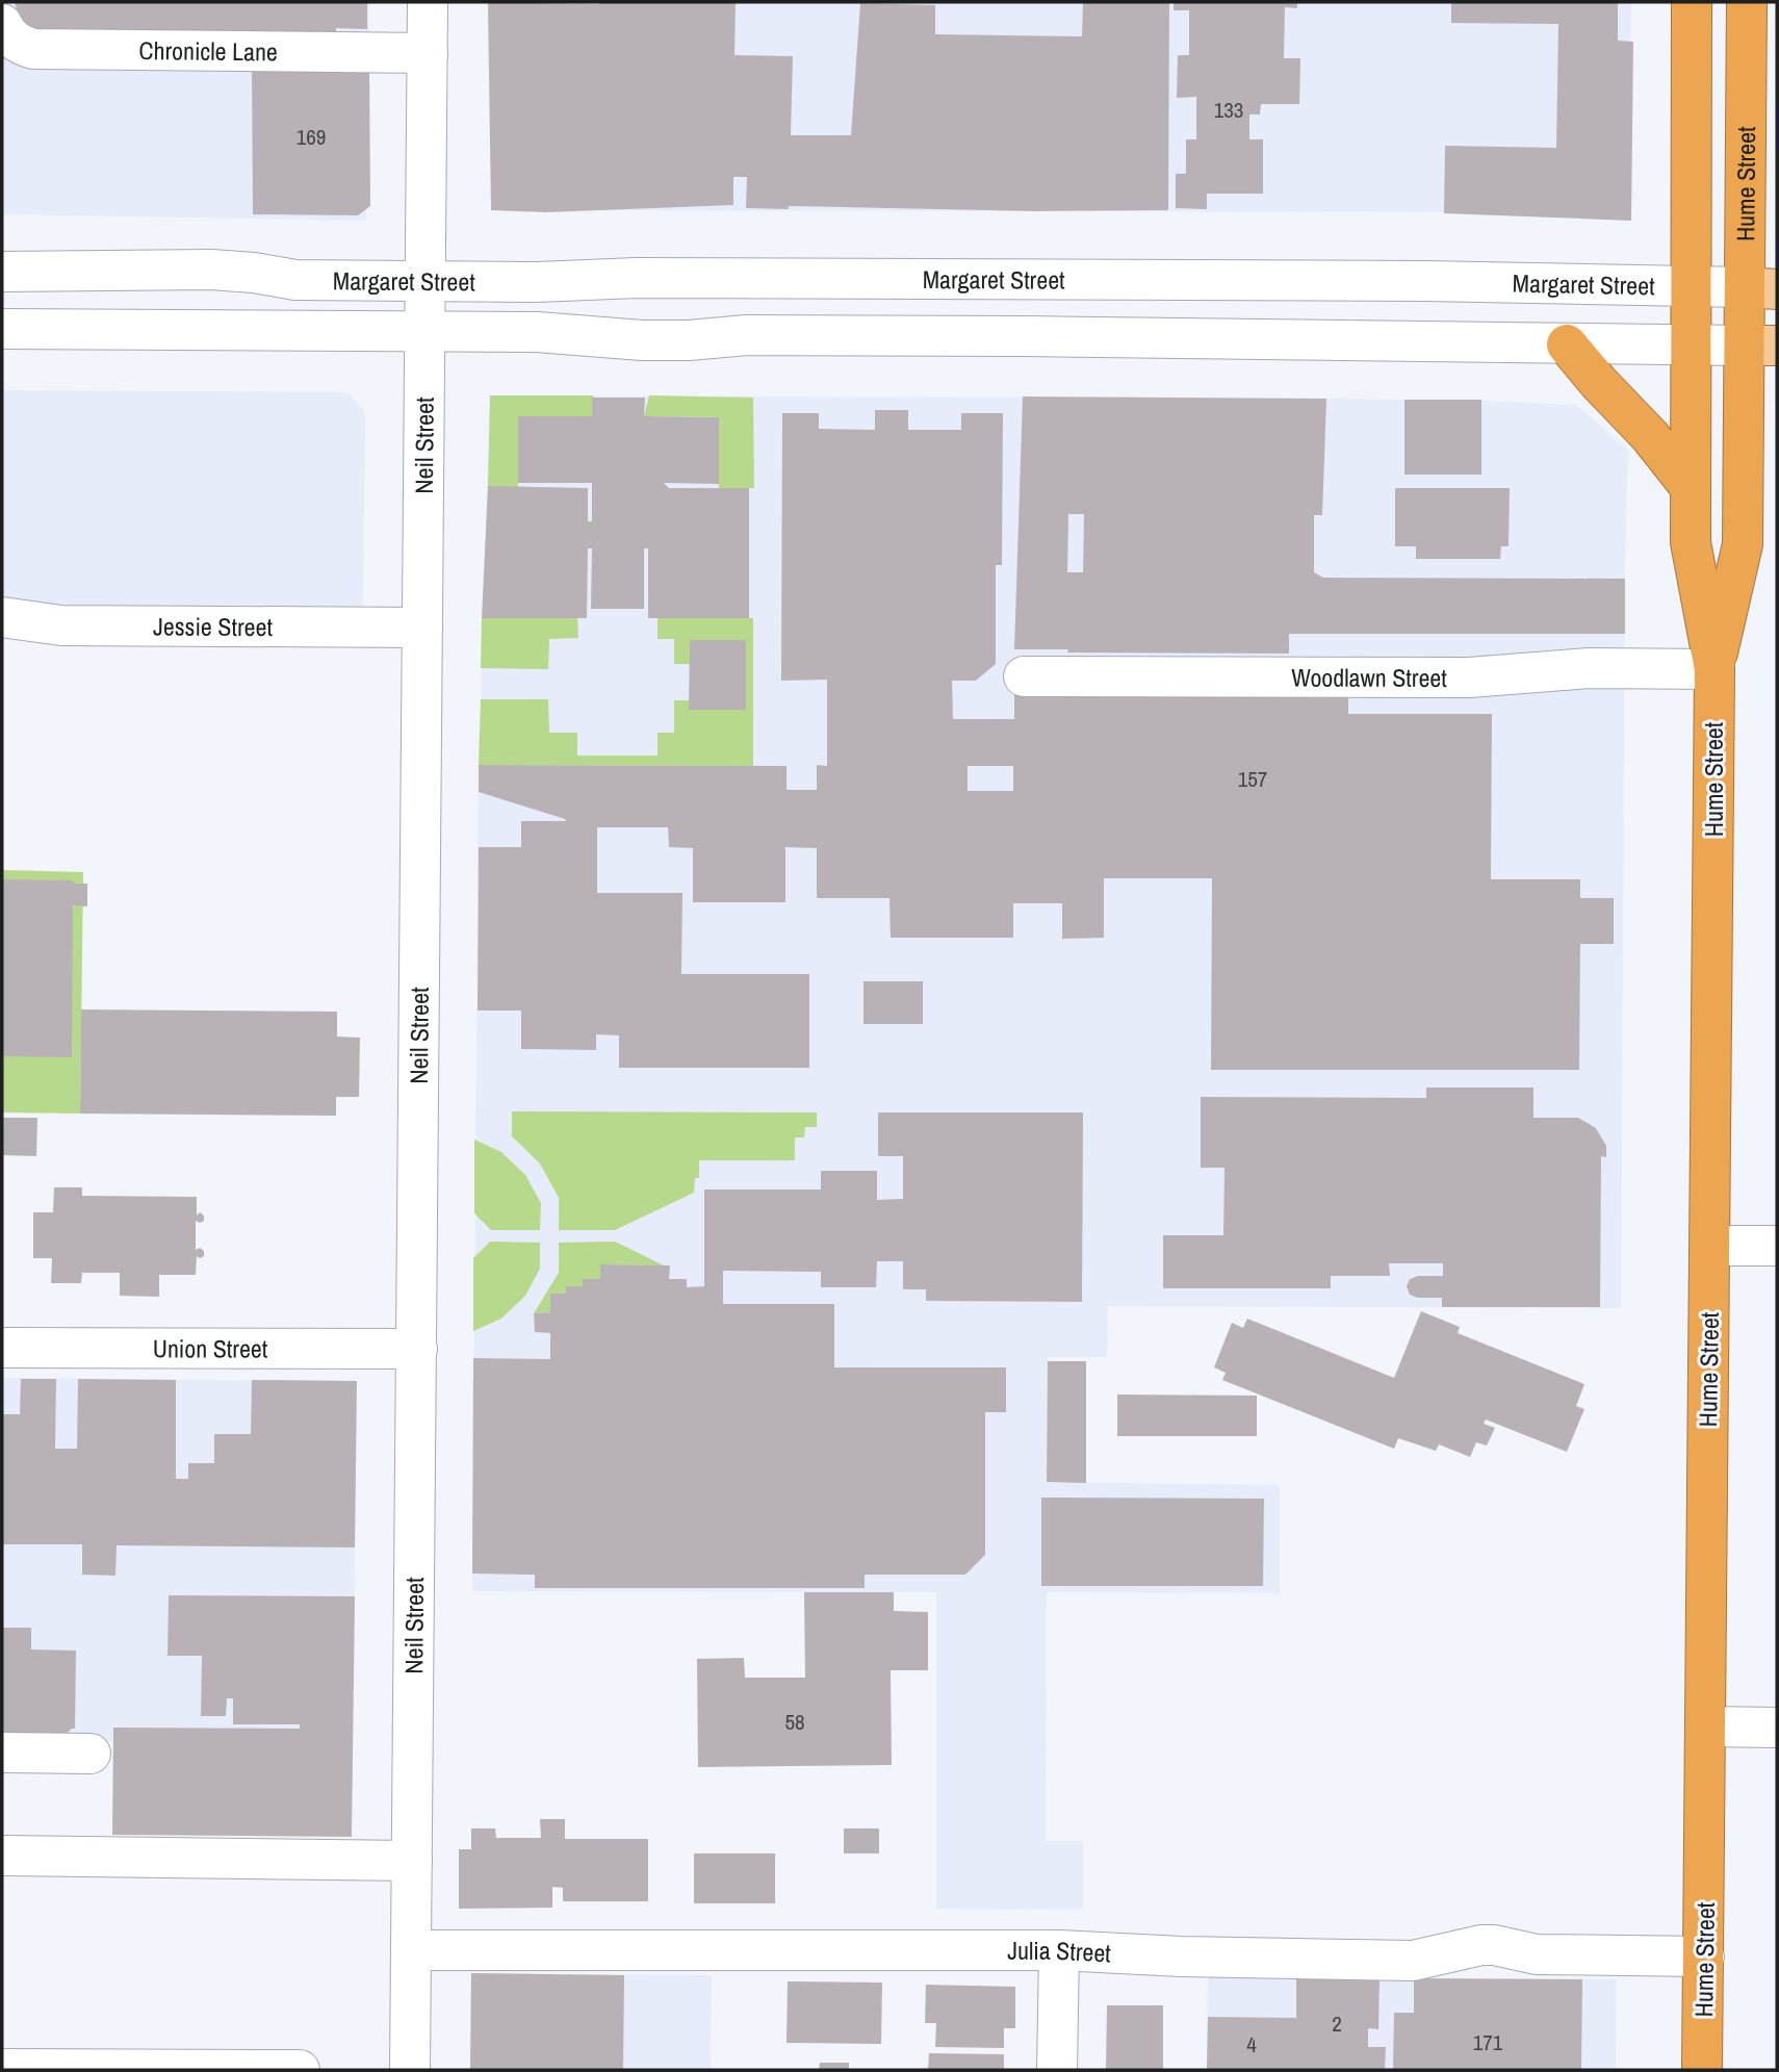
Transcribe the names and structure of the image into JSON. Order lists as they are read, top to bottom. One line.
{"streets":{"highway":["Hume Street"],"street":["Chronicle Lane","Margaret Street","Neil Street","Jessie Street","Woodlawn Street","Union Street","Julia Street"]},"crossings":[["Chronicle Lane","Neil Street"],["Hume Street","Margaret Street"],["Hume Street","Woodlawn Street"],["Hume Street","Julia Street"],["Margaret Street","Neil Street"],["Neil Street","Jessie Street"],["Neil Street","Union Street"],["Neil Street","Julia Street"]],"house_numbers":["133","169","157","58","2","171","4"]}
